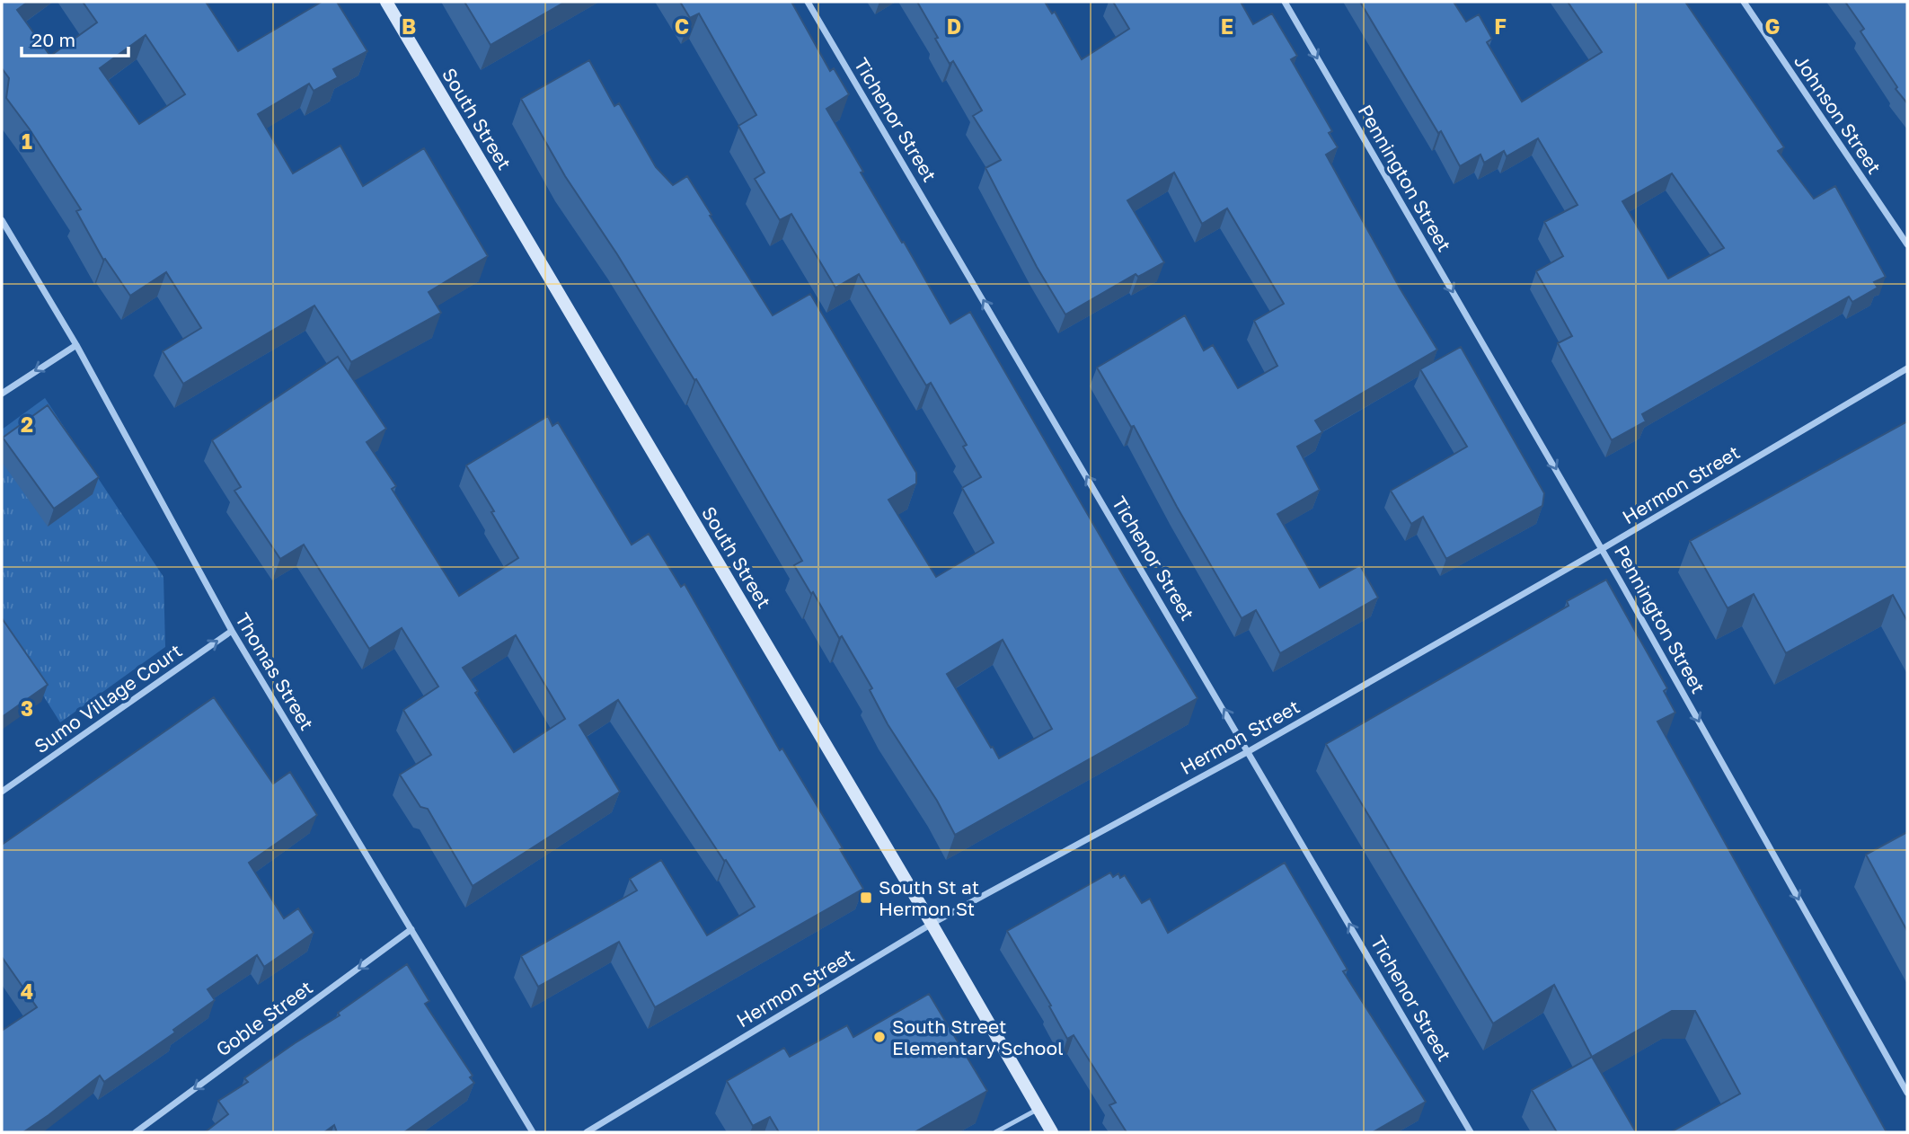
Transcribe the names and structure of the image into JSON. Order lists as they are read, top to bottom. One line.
{"streets":{"main road":["South Street"],"street":["Johnson Street","Tichenor Street","Pennington Street","Hermon Street","Thomas Street","Sumo Village Court","Goble Street"]},"crossings":[["South Street","Hermon Street"],["Tichenor Street","Hermon Street"],["Pennington Street","Hermon Street"],["Thomas Street","Sumo Village Court"],["Thomas Street","Goble Street"]],"one_way":["Tichenor Street","Pennington Street","Sumo Village Court","Goble Street"],"places":{"transit":["South St at Hermon St"],"other":["South Street Elementary School"]},"scale_bar":"20 m","grid":{"columns":["B","C","D","E","F","G"],"rows":["1","2","3","4"]}}
